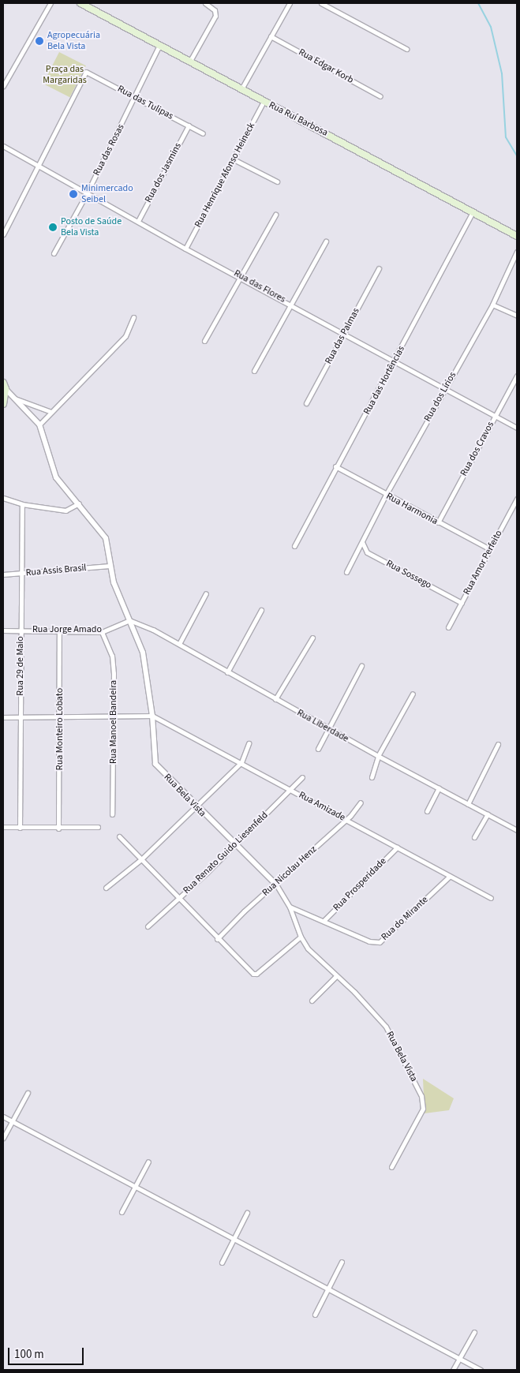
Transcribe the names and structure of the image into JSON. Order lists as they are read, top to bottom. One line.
{"streets":{"main road":["Rua Ruí Barbosa","Rua Bela Vista"],"street":["Rua Edgar Korb","Rua das Tulipas","Rua das Rosas","Rua dos Jasmins","Rua Henrique Afonso Heineck","Rua das Flores","Rua das Palmas","Rua das Hortências","Rua dos Lírios","Rua dos Cravos","Rua Harmonia","Rua Amor Perfeito","Rua Assis Brasil","Rua Sossego","Rua Jorge Amado","Rua 29 de Maio","Rua Manoel Bandeira","Rua Liberdade","Rua Monteiro Lobato","Rua Amizade","Rua Renato Guido Liesenfeld","Rua Nicolau Henz","Rua Prosperidade","Rua do Mirante"]},"crossings":[["Rua das Tulipas","Rua das Rosas"],["Rua das Tulipas","Rua dos Jasmins"],["Rua das Tulipas","Rua das Flores"],["Rua Ruí Barbosa","Rua das Rosas"],["Rua Ruí Barbosa","Rua Henrique Afonso Heineck"],["Rua Ruí Barbosa","Rua das Hortências"],["Rua das Rosas","Rua das Flores"],["Rua dos Jasmins","Rua das Flores"],["Rua Henrique Afonso Heineck","Rua das Flores"],["Rua das Flores","Rua das Palmas"],["Rua das Flores","Rua das Hortências"],["Rua das Flores","Rua dos Lírios"],["Rua das Flores","Rua dos Cravos"],["Rua das Hortências","Rua Harmonia"],["Rua dos Lírios","Rua Harmonia"],["Rua dos Lírios","Rua Sossego"],["Rua dos Cravos","Rua Harmonia"],["Rua Harmonia","Rua Amor Perfeito"],["Rua Amor Perfeito","Rua Sossego"],["Rua Assis Brasil","Rua 29 de Maio"],["Rua Assis Brasil","Rua Bela Vista"],["Rua Jorge Amado","Rua 29 de Maio"],["Rua Jorge Amado","Rua Manoel Bandeira"],["Rua Jorge Amado","Rua Liberdade"],["Rua Jorge Amado","Rua Monteiro Lobato"],["Rua Jorge Amado","Rua Bela Vista"],["Rua Liberdade","Rua Bela Vista"],["Rua Bela Vista","Rua Amizade"],["Rua Bela Vista","Rua Renato Guido Liesenfeld"],["Rua Bela Vista","Rua Nicolau Henz"],["Rua Bela Vista","Rua do Mirante"],["Rua Amizade","Rua Renato Guido Liesenfeld"],["Rua Amizade","Rua Nicolau Henz"],["Rua Amizade","Rua Prosperidade"],["Rua Amizade","Rua do Mirante"],["Rua Prosperidade","Rua do Mirante"]],"parks":["Praça das Margaridas"],"places":["Agropecuária Bela Vista","Minimercado Seibel","Posto de Saúde Bela Vista"],"scale_bar":"100 m"}
